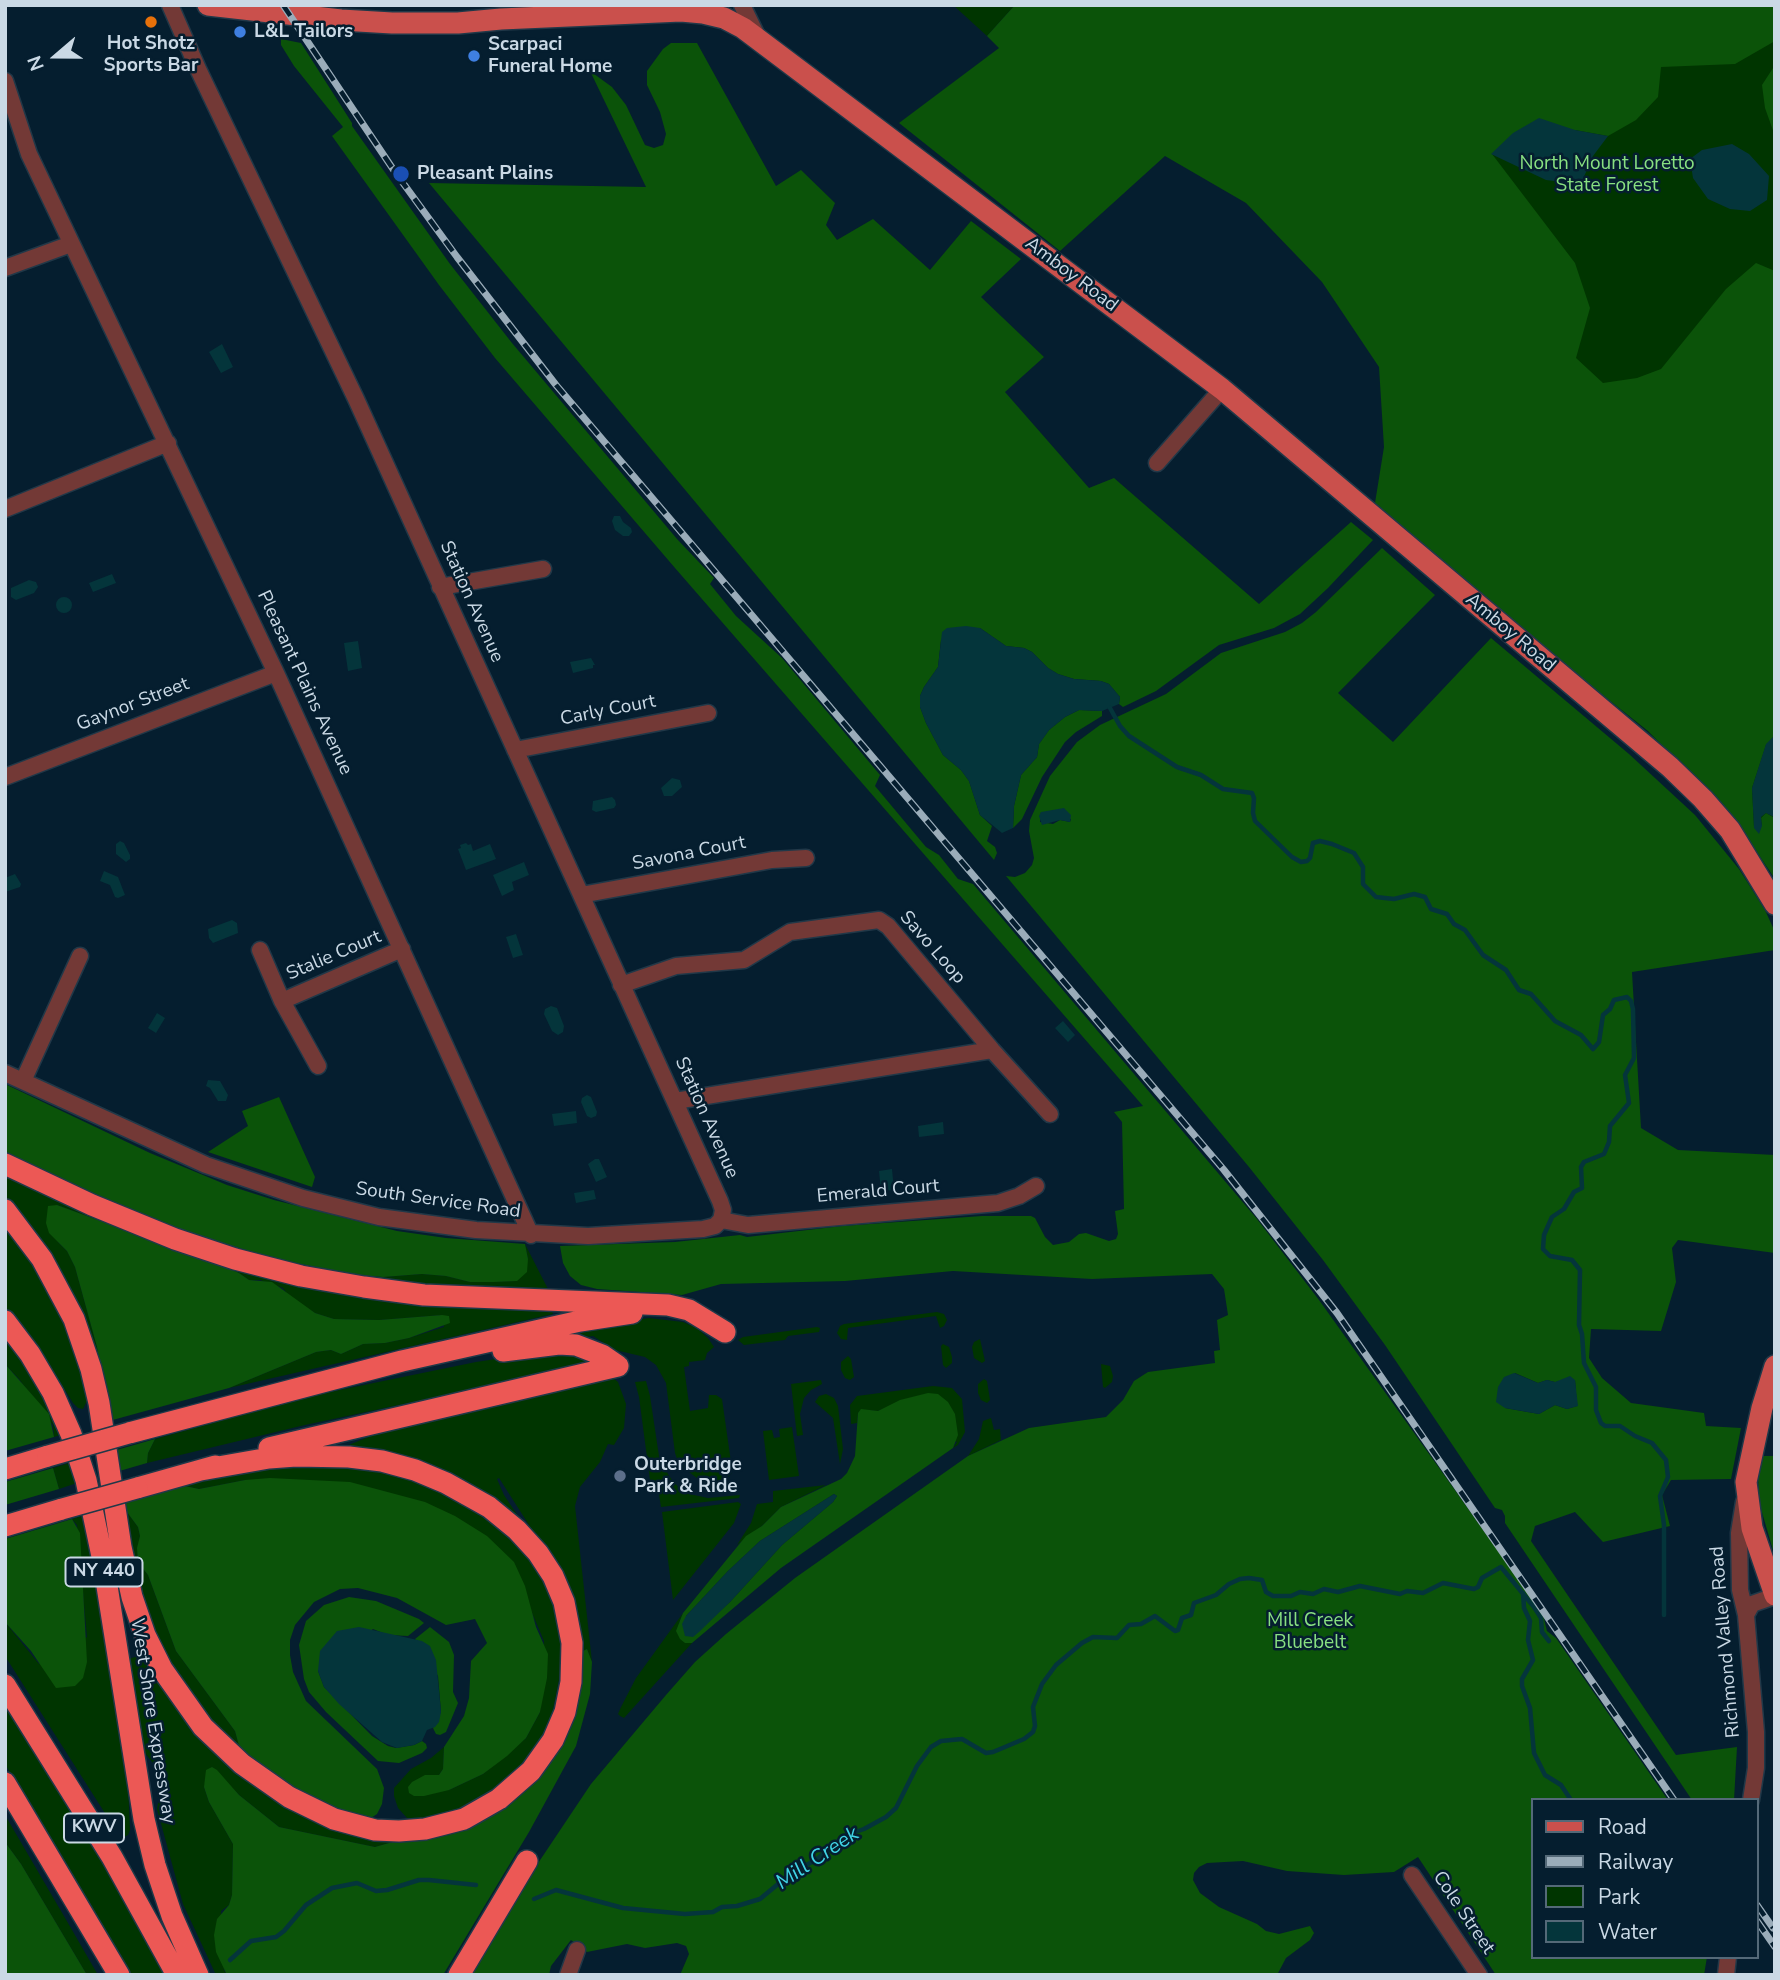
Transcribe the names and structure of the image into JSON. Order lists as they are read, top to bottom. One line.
{"streets":{"highway":["NY 440","West Shore Expressway","KWV"],"main road":["Amboy Road"],"street":["Station Avenue","Pleasant Plains Avenue","Gaynor Street","Carly Court","Savona Court","Savo Loop","Stalie Court","Emerald Court","South Service Road","Richmond Valley Road","Cole Street"]},"crossings":[["Station Avenue","Carly Court"],["Station Avenue","Savona Court"],["Station Avenue","Savo Loop"],["Station Avenue","Emerald Court"],["Station Avenue","South Service Road"],["Pleasant Plains Avenue","Gaynor Street"],["Pleasant Plains Avenue","Stalie Court"],["Pleasant Plains Avenue","South Service Road"],["Emerald Court","South Service Road"]],"water":["Mill Creek"],"parks":["North Mount Loretto State Forest","Mill Creek Bluebelt"],"places":["Hot Shotz Sports Bar","L&L Tailors","Scarpaci Funeral Home","Pleasant Plains","Outerbridge Park & Ride"],"legend":["Road","Railway","Park","Water"],"north":"left"}
